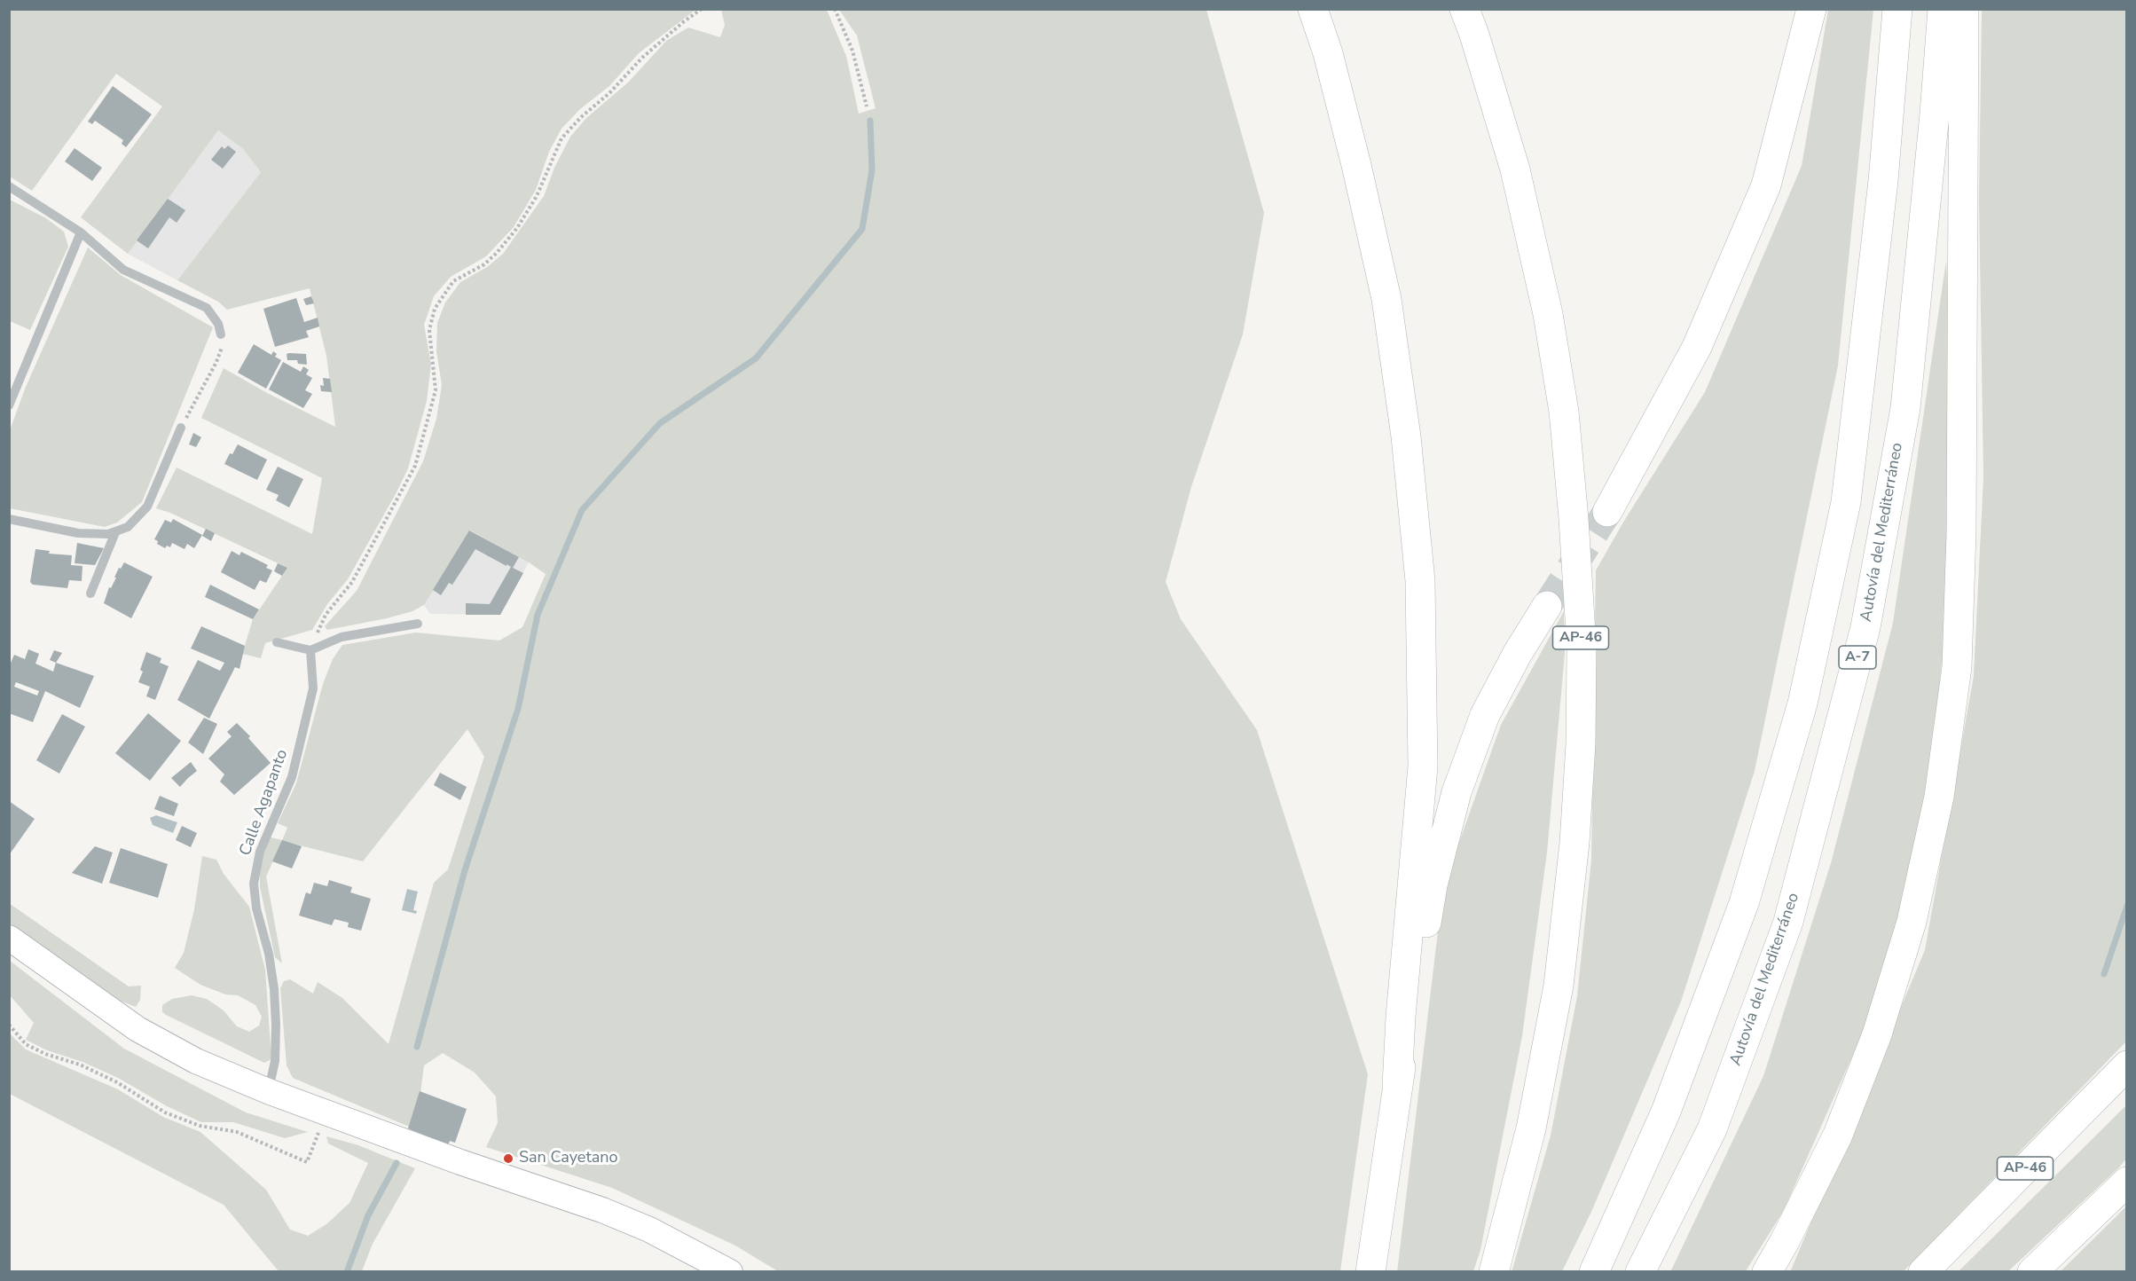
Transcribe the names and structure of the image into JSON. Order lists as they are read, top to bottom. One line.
{"streets":{"highway":["Autovía del Mediterráneo","AP-46","A-7"],"street":["Calle Agapanto"]},"places":["San Cayetano"]}
